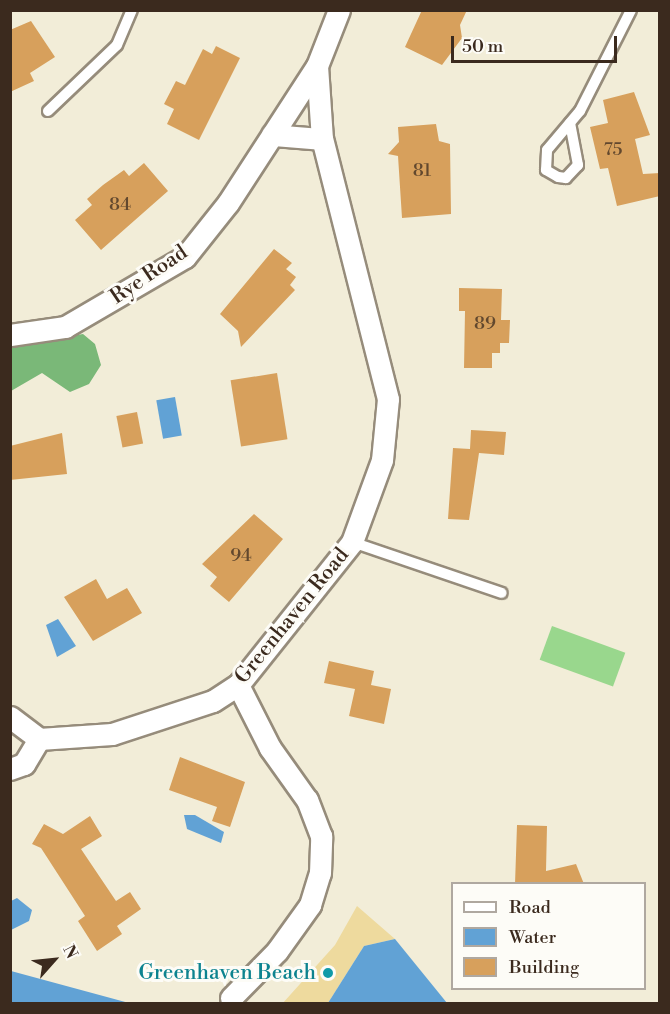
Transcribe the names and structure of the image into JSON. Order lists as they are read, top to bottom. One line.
{"streets":{"street":["Rye Road","Greenhaven Road"]},"crossings":[["Rye Road","Greenhaven Road"]],"places":["Greenhaven Beach"],"house_numbers":["75","81","84","89","94"],"legend":["Road","Water","Building"],"scale_bar":"50 m","north":"top right"}
